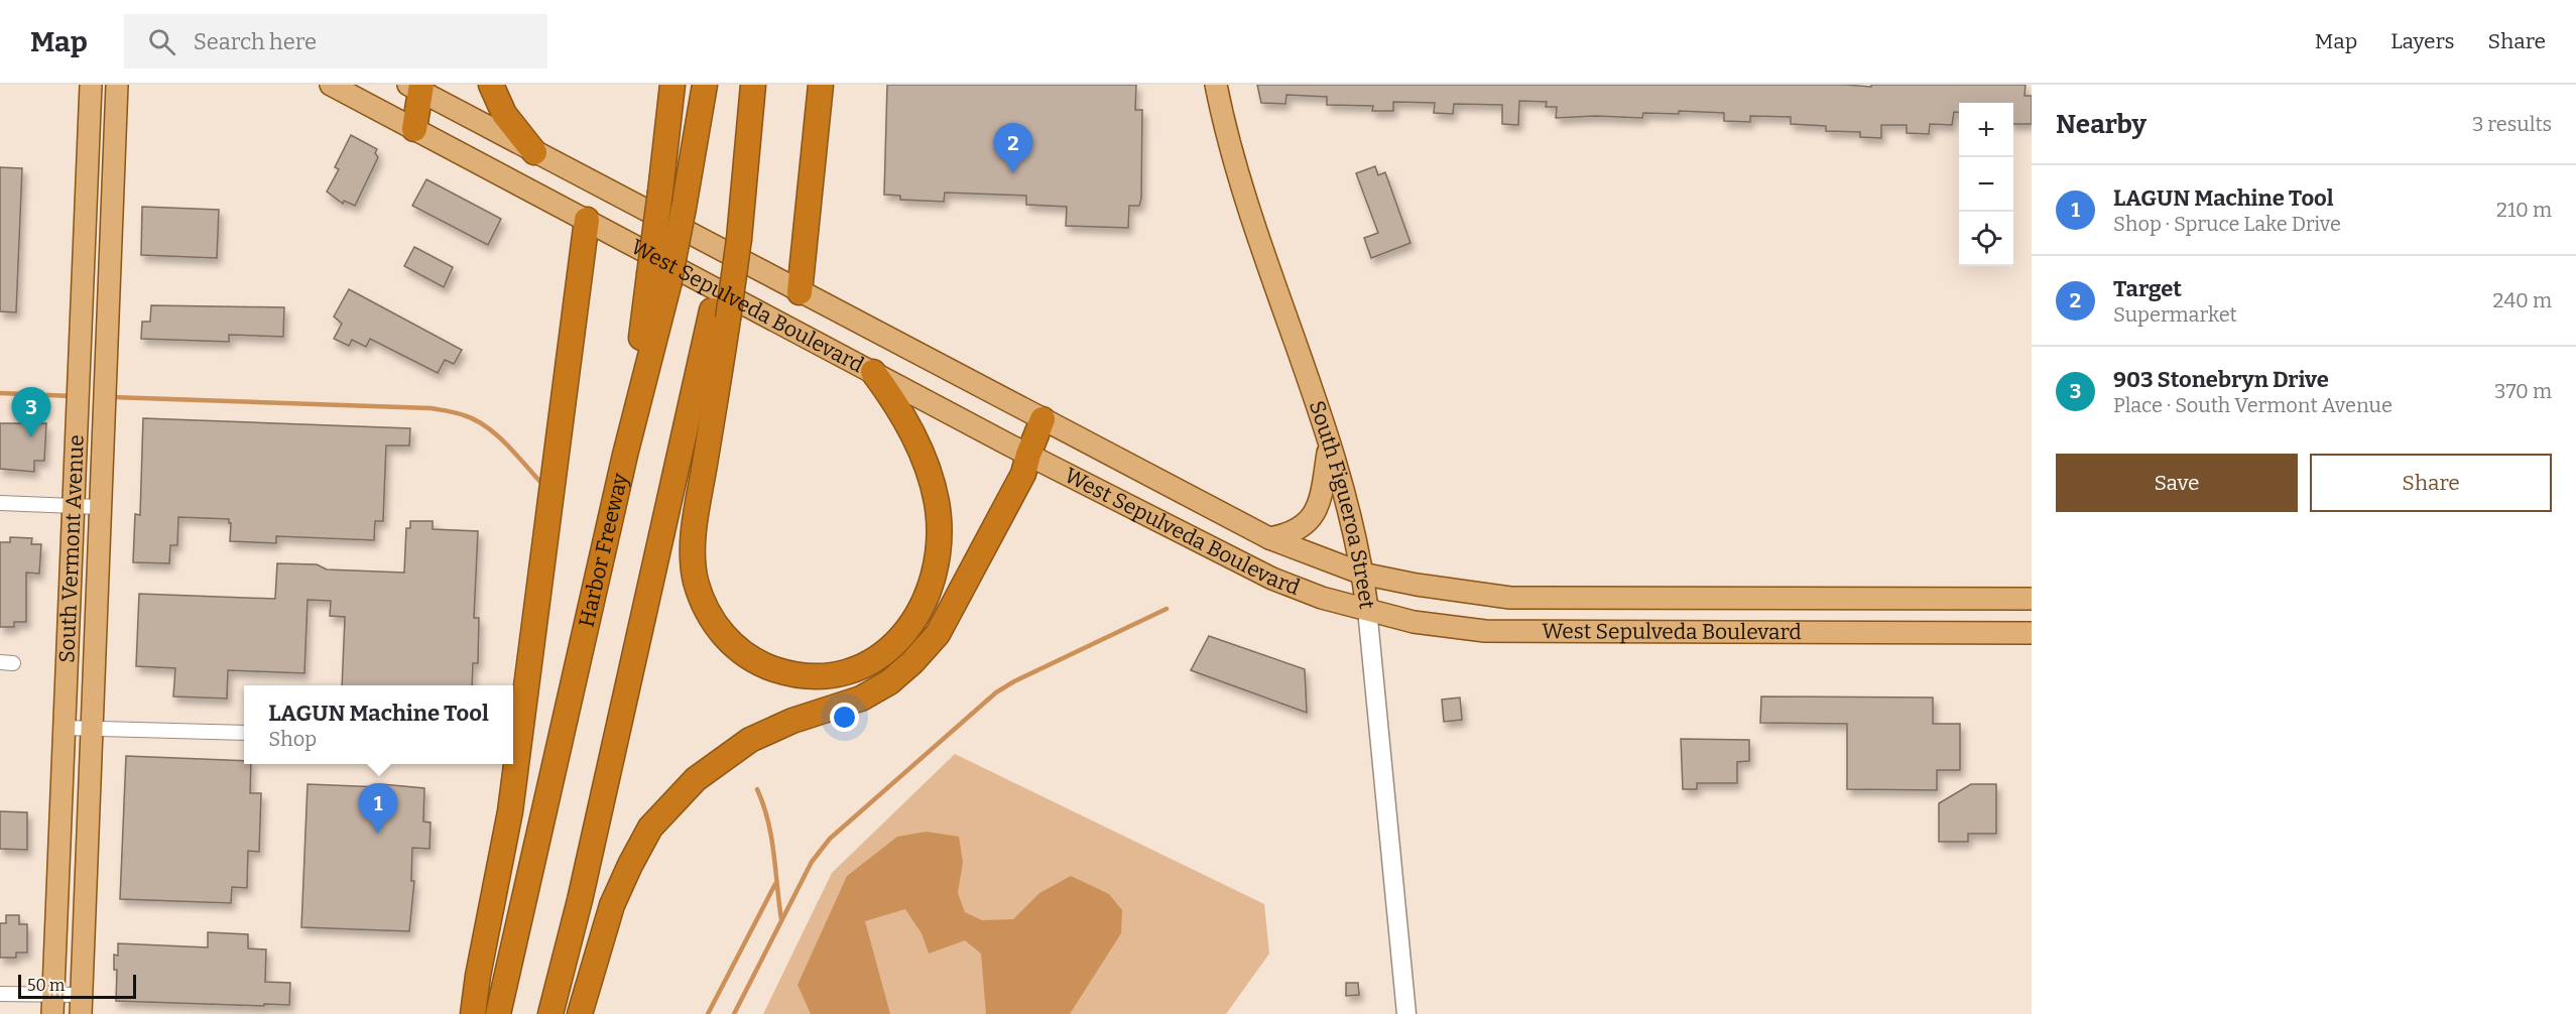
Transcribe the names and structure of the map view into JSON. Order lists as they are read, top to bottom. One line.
{"streets":{"highway":["Harbor Freeway"],"main road":["West Sepulveda Boulevard","South Figueroa Street","South Vermont Avenue"]},"crossings":[["West Sepulveda Boulevard","South Figueroa Street"]],"scale_bar":"50 m","page":{"header":"Map","search":"Search here","nav":["Map","Layers","Share"],"heading":["Nearby","3 results"],"map_buttons":["+","−"],"pins":["2","3","1"],"list":[{"mark":"1","name":"LAGUN Machine Tool","note":"Shop · Spruce Lake Drive","value":"210 m"},{"mark":"2","name":"Target","note":"Supermarket","value":"240 m"},{"mark":"3","name":"903 Stonebryn Drive","note":"Place · South Vermont Avenue","value":"370 m"}],"buttons":["Save","Share"],"popup":["LAGUN Machine Tool","Shop"],"scale":"50 m"}}
